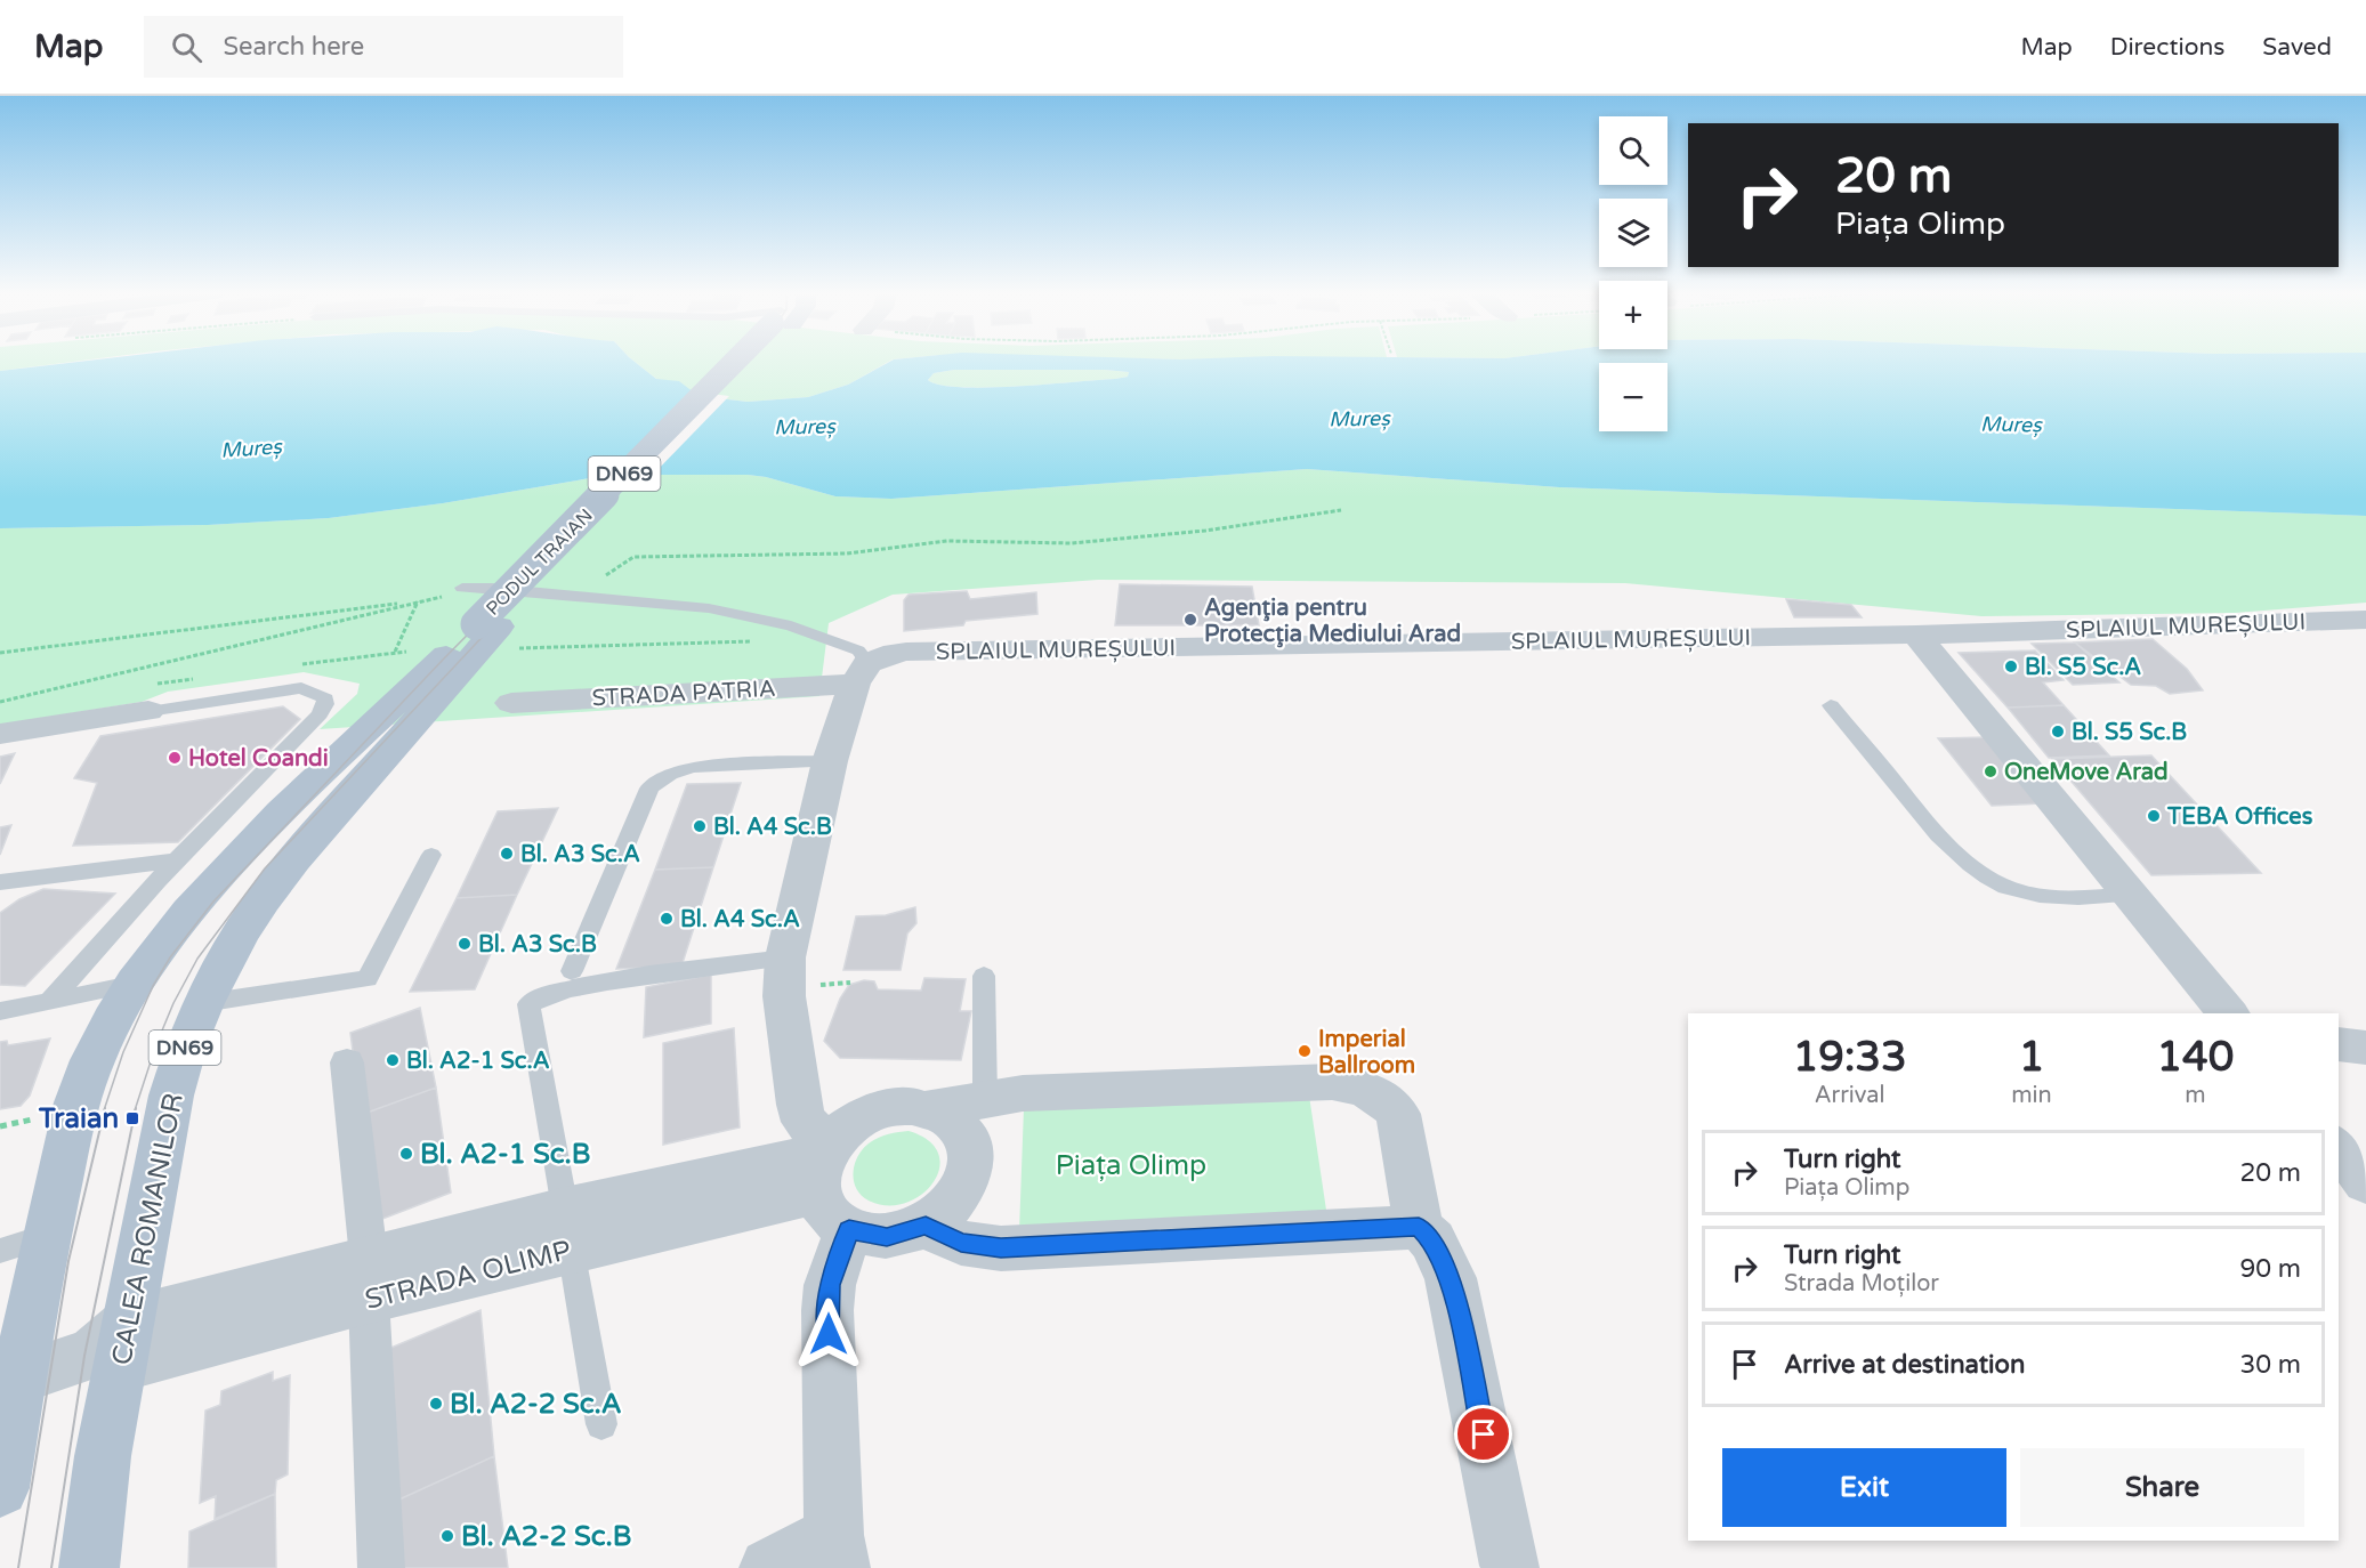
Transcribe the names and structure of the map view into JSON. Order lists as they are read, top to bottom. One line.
{"streets":{"main road":["DN69","PODUL TRAIAN","CALEA ROMANILOR"],"street":["SPLAIUL MUREȘULUI","STRADA PATRIA","STRADA OLIMP"]},"crossings":[["DN69","PODUL TRAIAN"],["DN69","CALEA ROMANILOR"],["DN69","STRADA OLIMP"],["PODUL TRAIAN","CALEA ROMANILOR"],["SPLAIUL MUREȘULUI","STRADA PATRIA"],["CALEA ROMANILOR","STRADA OLIMP"]],"water":["Mureș"],"parks":["Piața Olimp"],"places":{"other":["Agenţia pentru Protecţia Mediului Arad","Bl. S5 Sc.A","Bl. S5 Sc.B","Hotel Coandi","OneMove Arad","TEBA Offices","Bl. A4 Sc.B","Bl. A3 Sc.A","Bl. A4 Sc.A","Bl. A3 Sc.B","Imperial Ballroom","Bl. A2-1 Sc.A","Bl. A2-1 Sc.B","Bl. A2-2 Sc.A","Bl. A2-2 Sc.B"],"transit":["Traian"]},"page":{"header":"Map","search":"Search here","nav":["Map","Directions","Saved"],"map_buttons":["+","−"],"turn":["20 m","Piața Olimp"],"eta":["19:33","Arrival","1","min","140","m"],"list":[{"name":"Turn right","note":"Piața Olimp","value":"20 m"},{"name":"Turn right","note":"Strada Moților","value":"90 m"},{"name":"Arrive at destination","value":"30 m"}],"buttons":["Exit","Share"]}}
